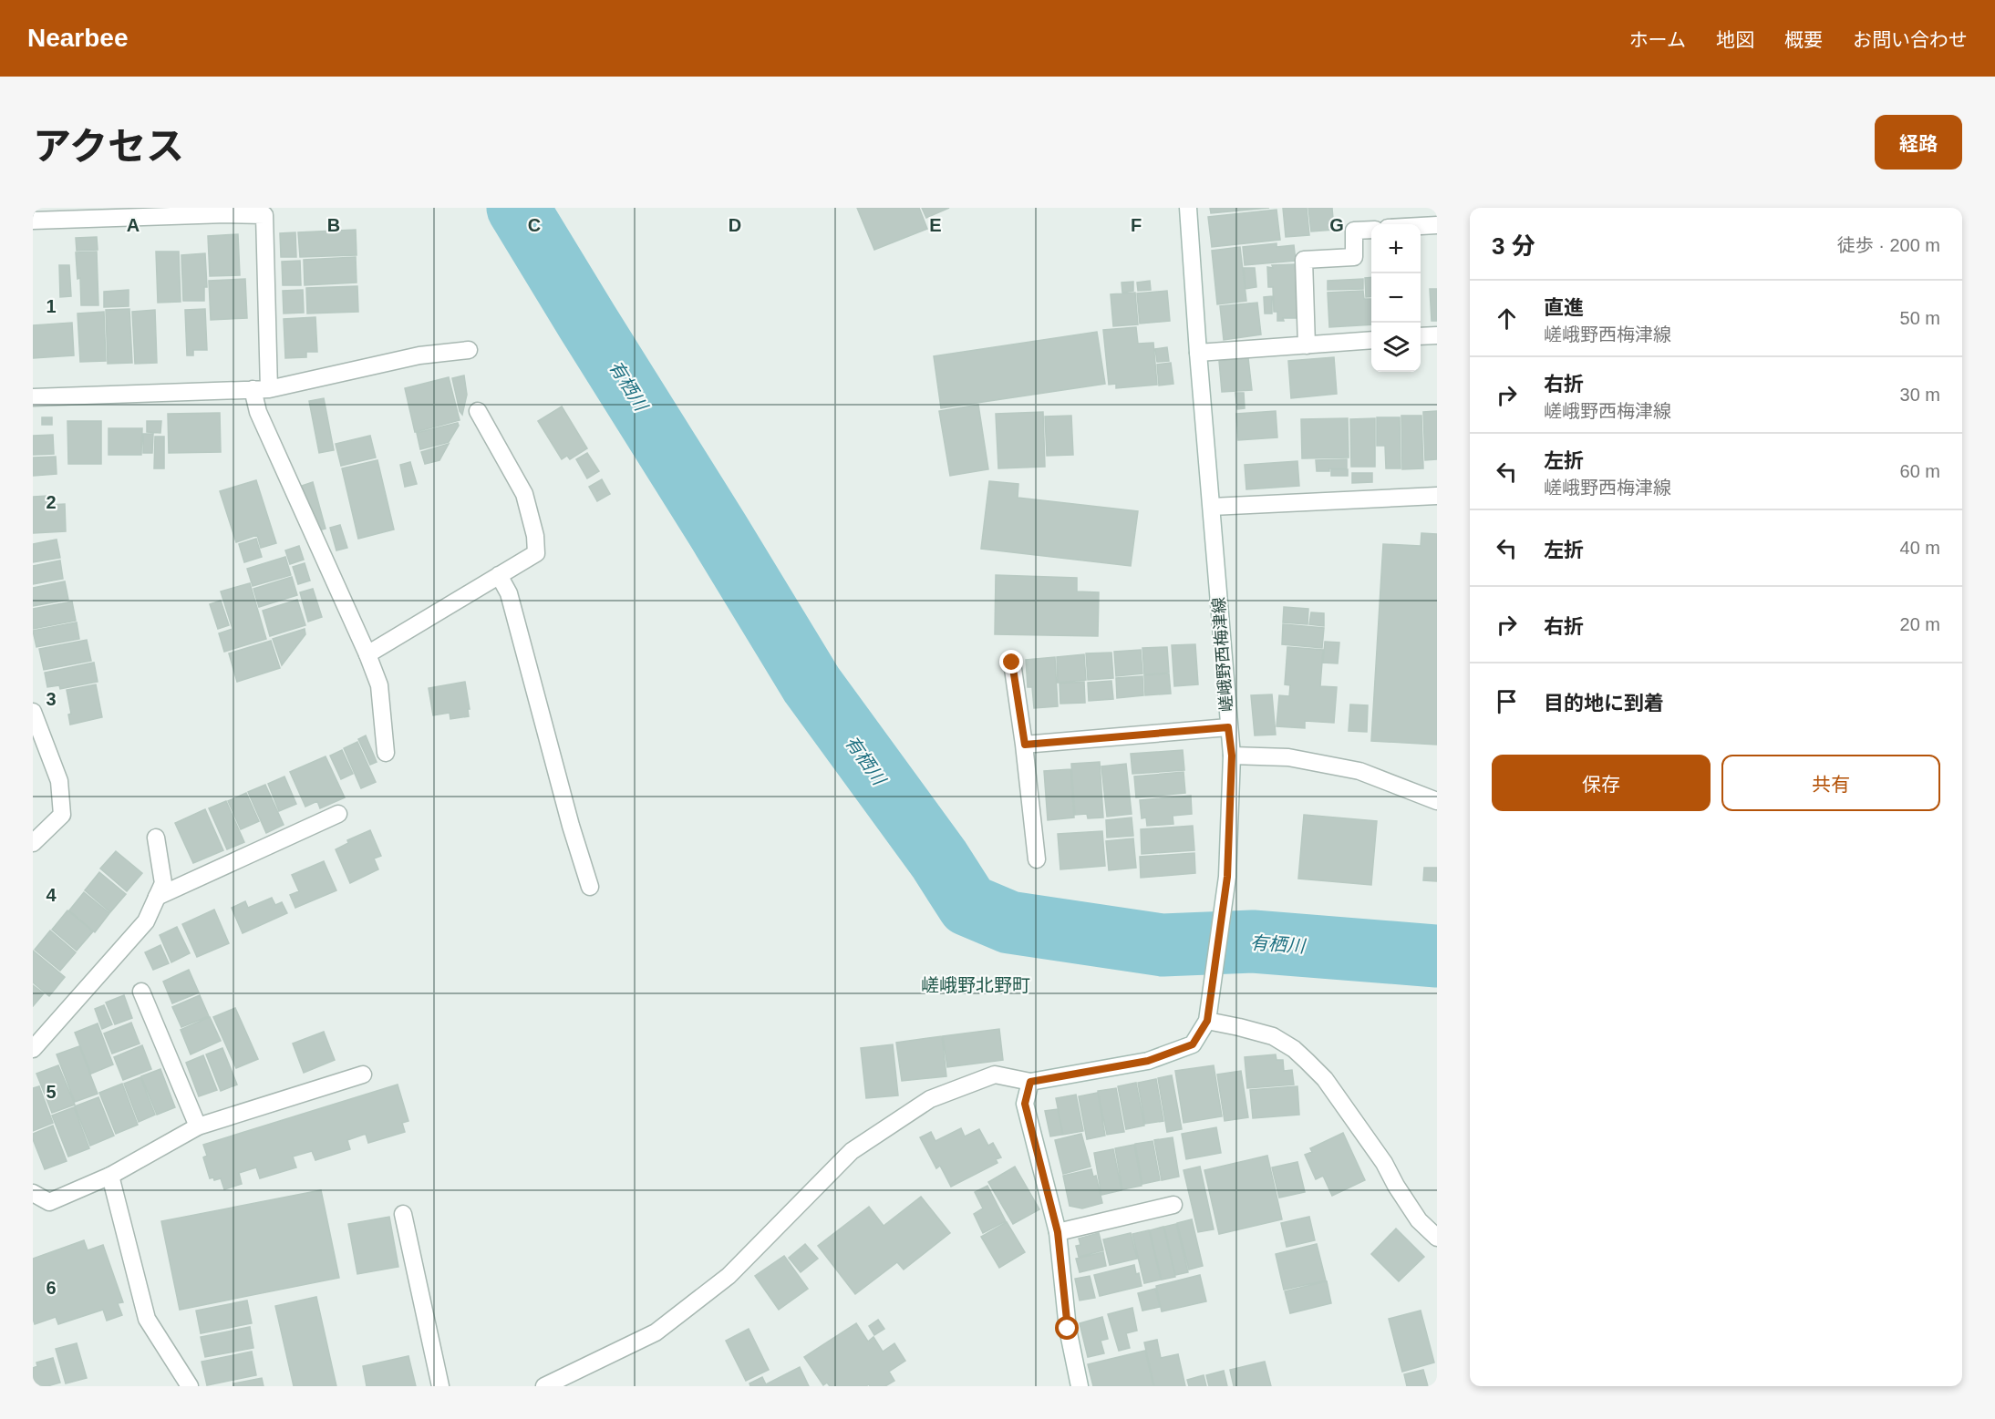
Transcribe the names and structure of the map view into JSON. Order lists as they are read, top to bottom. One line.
{"streets":{"street":["嵯峨野西梅津線"]},"districts":["嵯峨野北野町"],"water":["有栖川"],"page":{"header":"Nearbee","nav":["ホーム","地図","概要","お問い合わせ"],"title":"アクセス","buttons":["経路",["保存","共有"]],"heading":["3 分","徒歩 · 200 m"],"map_buttons":["+","−"],"list":[["直進","嵯峨野西梅津線","50 m"],["右折","嵯峨野西梅津線","30 m"],["左折","嵯峨野西梅津線","60 m"],["左折","40 m"],["右折","20 m"],"目的地に到着"]},"grid":{"columns":["A","B","C","D","E","F","G"],"rows":["1","2","3","4","5","6"]}}
